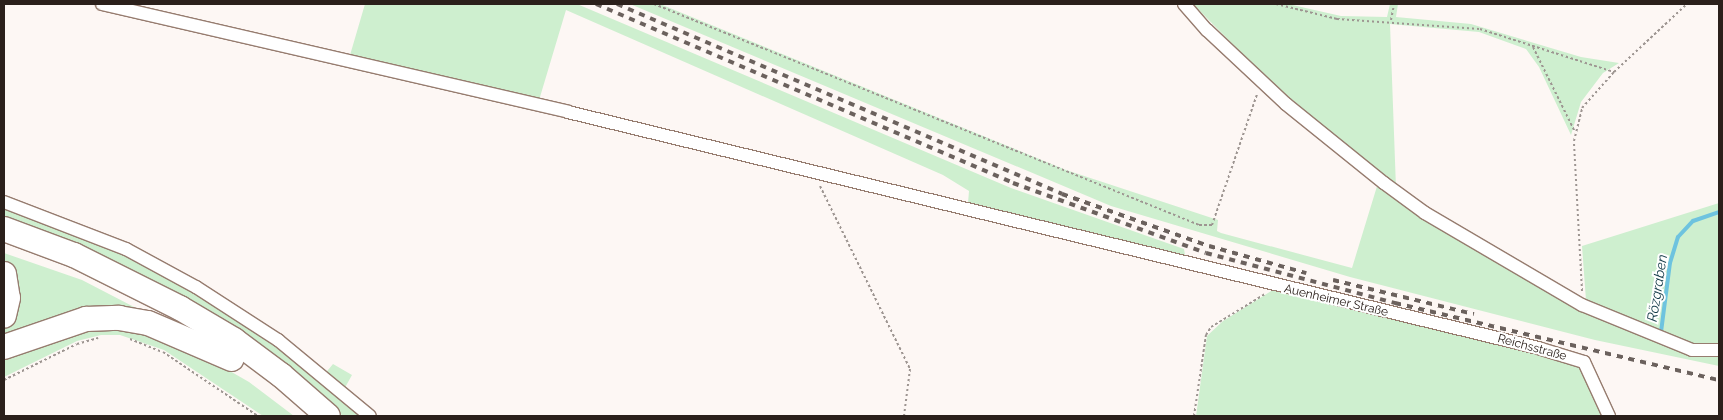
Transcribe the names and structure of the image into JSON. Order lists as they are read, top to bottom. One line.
{"streets":{"street":["Auenheimer Straße","Reichsstraße"]},"crossings":[["Auenheimer Straße","Reichsstraße"]],"water":["Rözgraben"]}
